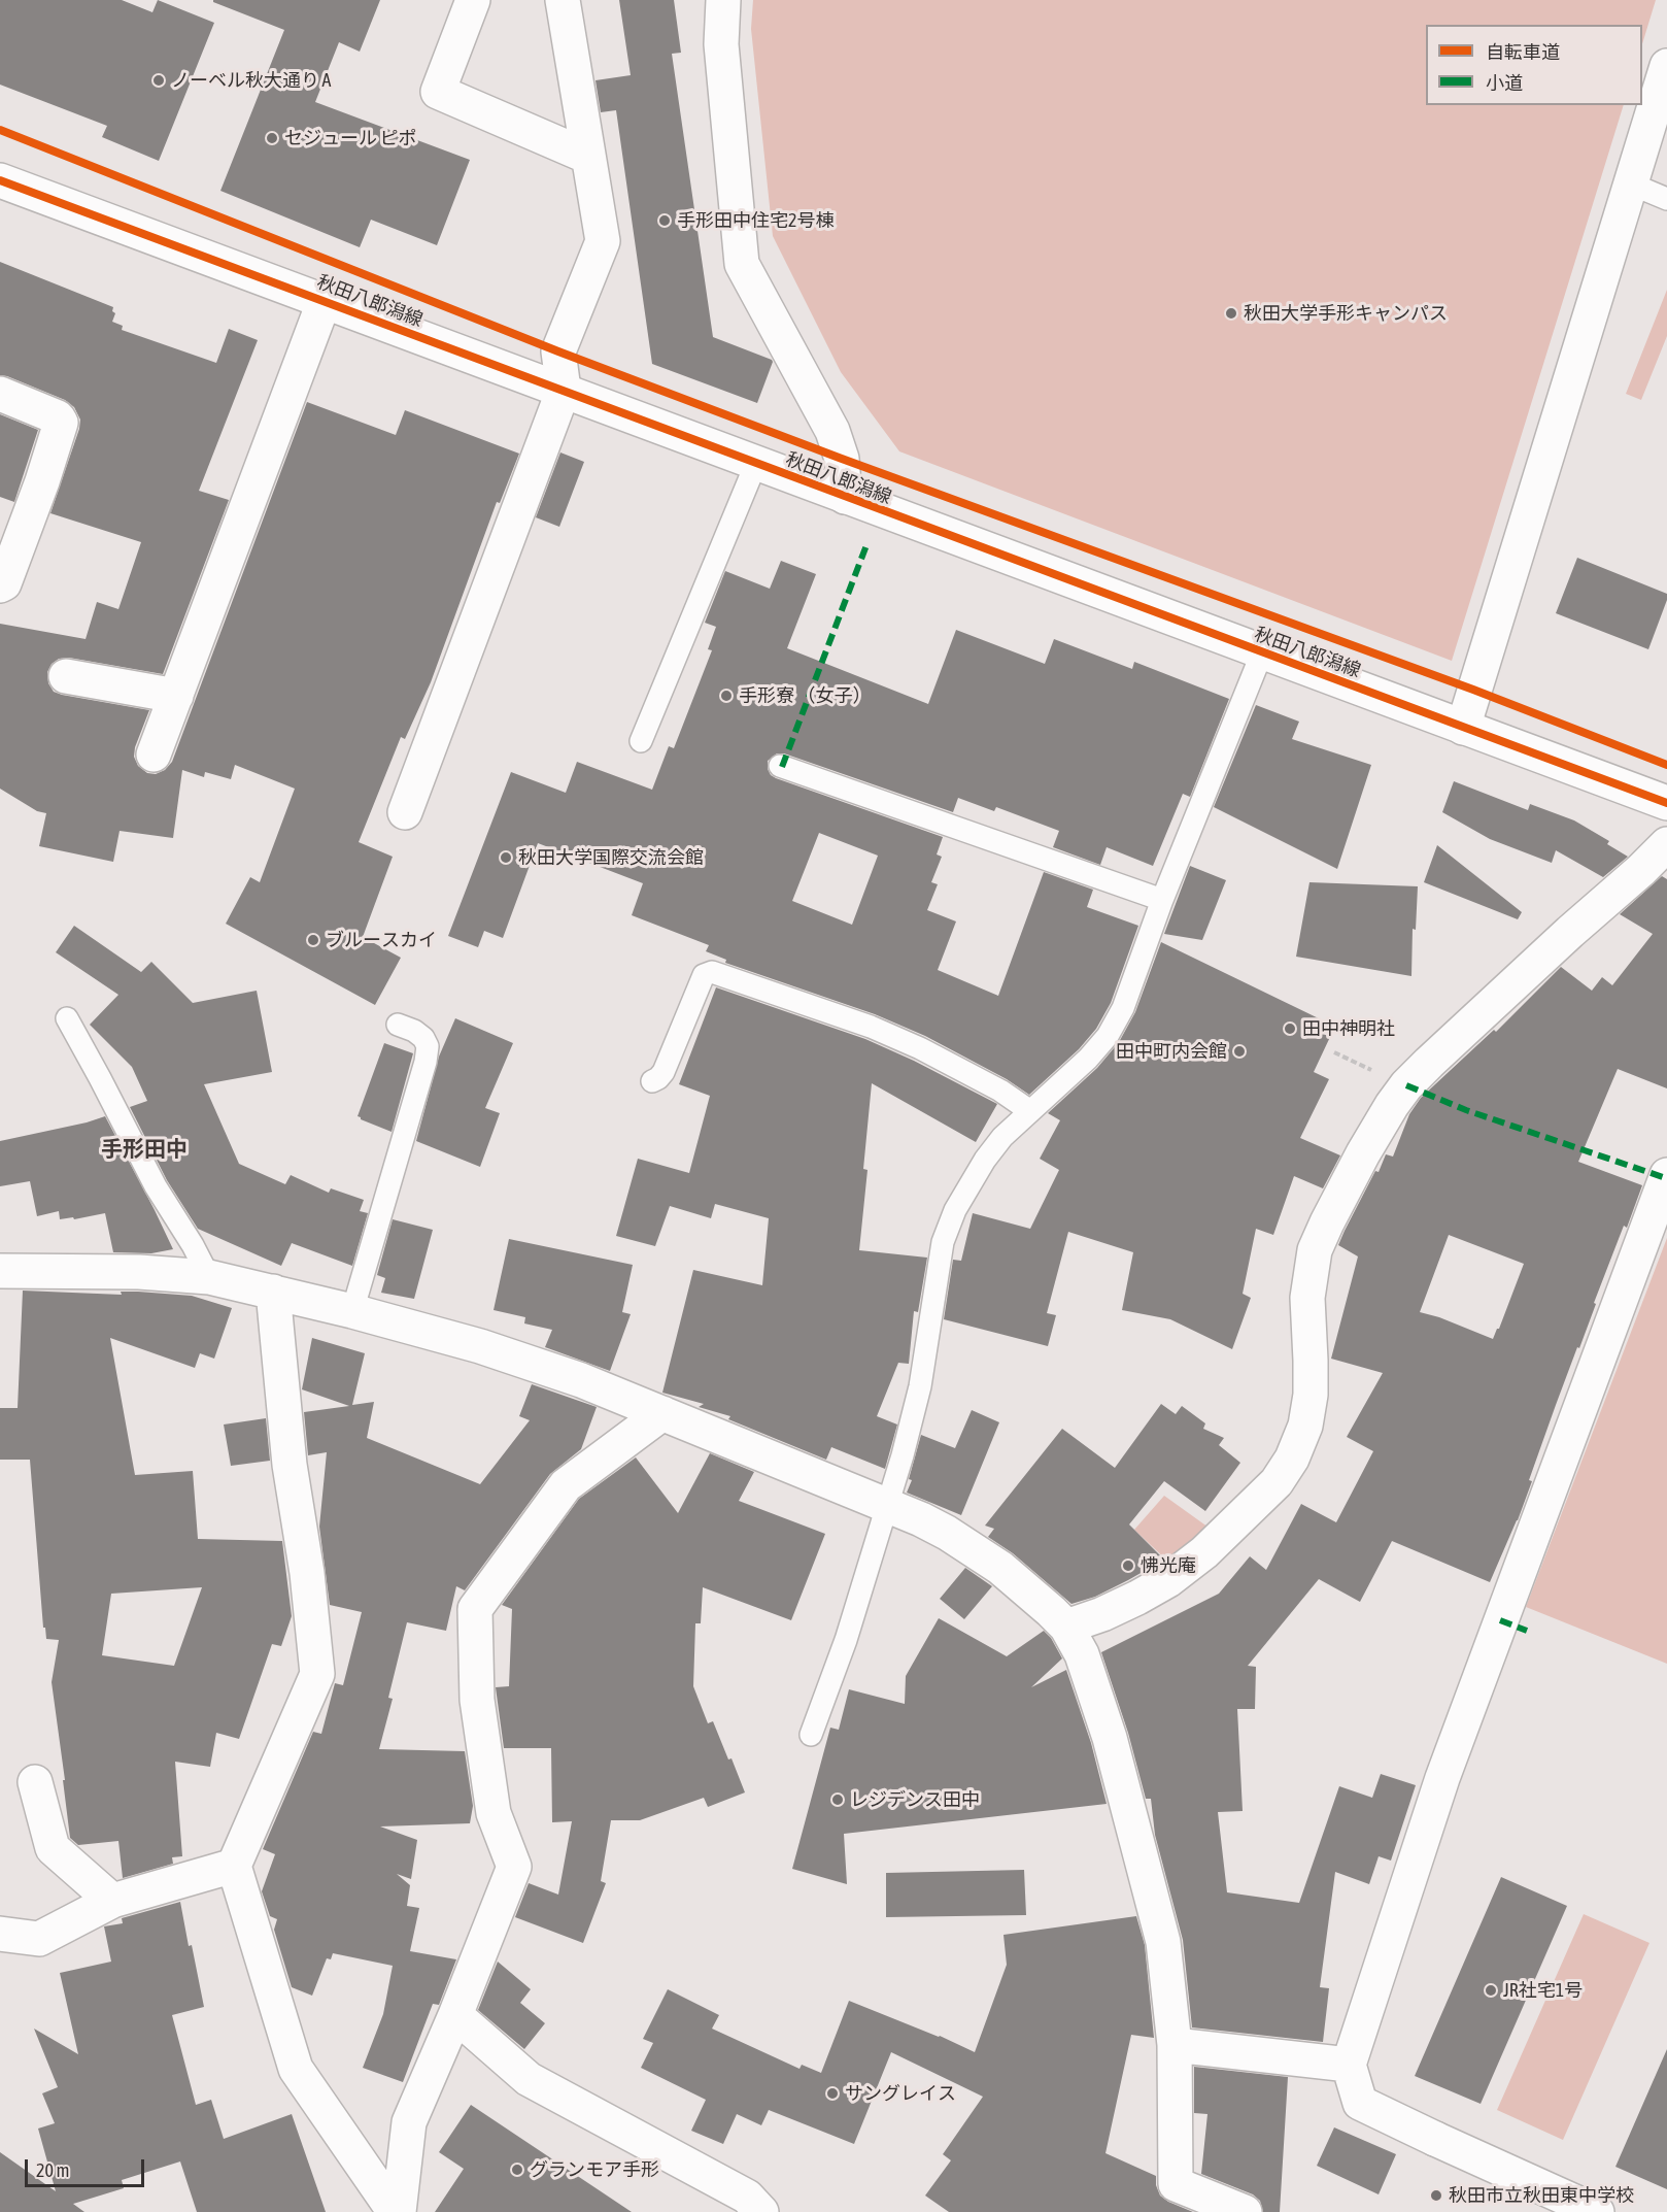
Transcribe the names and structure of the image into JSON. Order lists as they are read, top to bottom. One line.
{"streets":{"street":["秋田八郎潟線"]},"districts":["手形田中"],"places":["ノーベル秋大通り A","セジュール ピポ","手形田中住宅2号棟","秋田大学手形キャンパス","手形寮 （女子）","秋田大学国際交流会館","ブルースカイ","田中神明社","田中町内会館","怫光庵","レジデンス田中","JR社宅1号","サングレイス","グランモア手形","秋田市立秋田東中学校"],"legend":["自転車道","小道"],"scale_bar":"20 m"}
